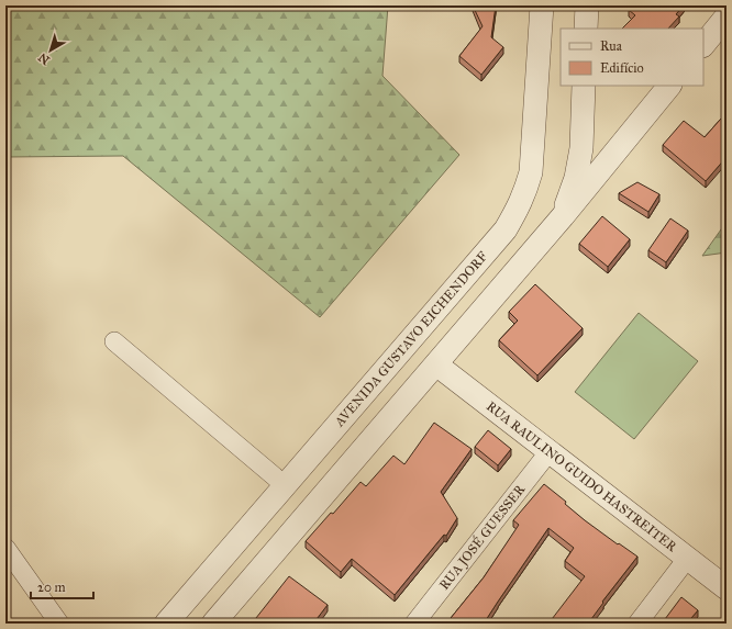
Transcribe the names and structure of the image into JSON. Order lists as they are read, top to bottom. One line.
{"streets":{"street":["AVENIDA GUSTAVO EICHENDORF","RUA RAULINO GUIDO HASTREITER","RUA JOSÉ GUESSER"]},"crossings":[["RUA RAULINO GUIDO HASTREITER","RUA JOSÉ GUESSER"]],"legend":["Rua","Edifício"],"scale_bar":"20 m","north":"bottom left"}
